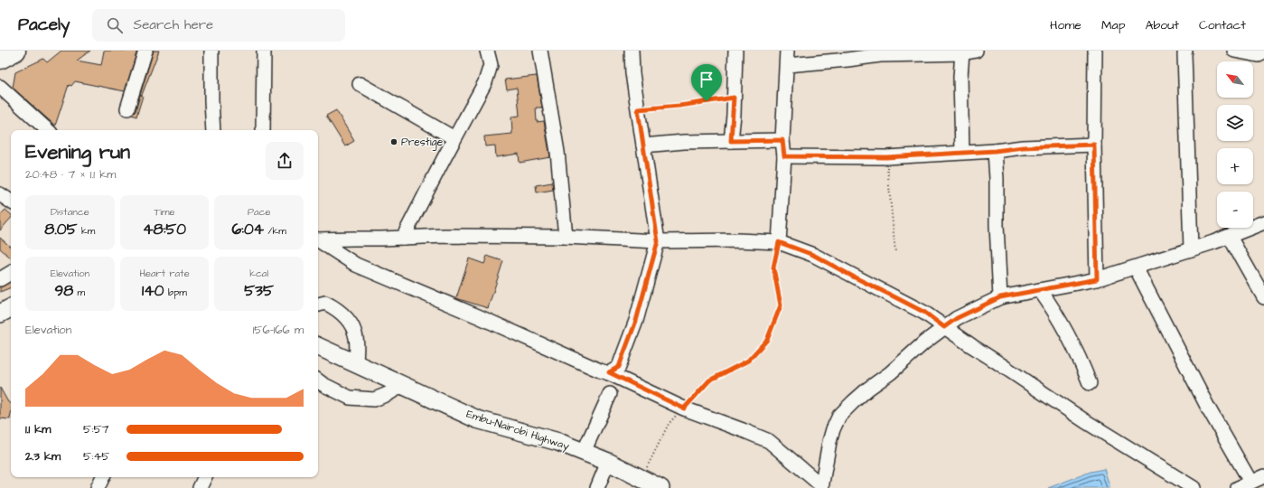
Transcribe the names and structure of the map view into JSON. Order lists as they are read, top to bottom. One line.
{"streets":{"main road":["Embu-Nairobi Highway"]},"places":["Prestige"],"north":"top left","page":{"header":"Pacely","search":"Search here","nav":["Home","Map","About","Contact"],"map_buttons":["+","−"],"heading":["Evening run","20:48 · 7 × 1.1 km"],"stats":[["Distance","8.05 km"],["Time","48:50"],["Pace","6:04 /km"],["Elevation","98 m"],["Heart rate","140 bpm"],["kcal","535"]],"chart":["Elevation","156–166 m"],"list":[{"name":"1.1 km","note":"5:57"},{"name":"2.3 km","note":"5:45"}]}}
